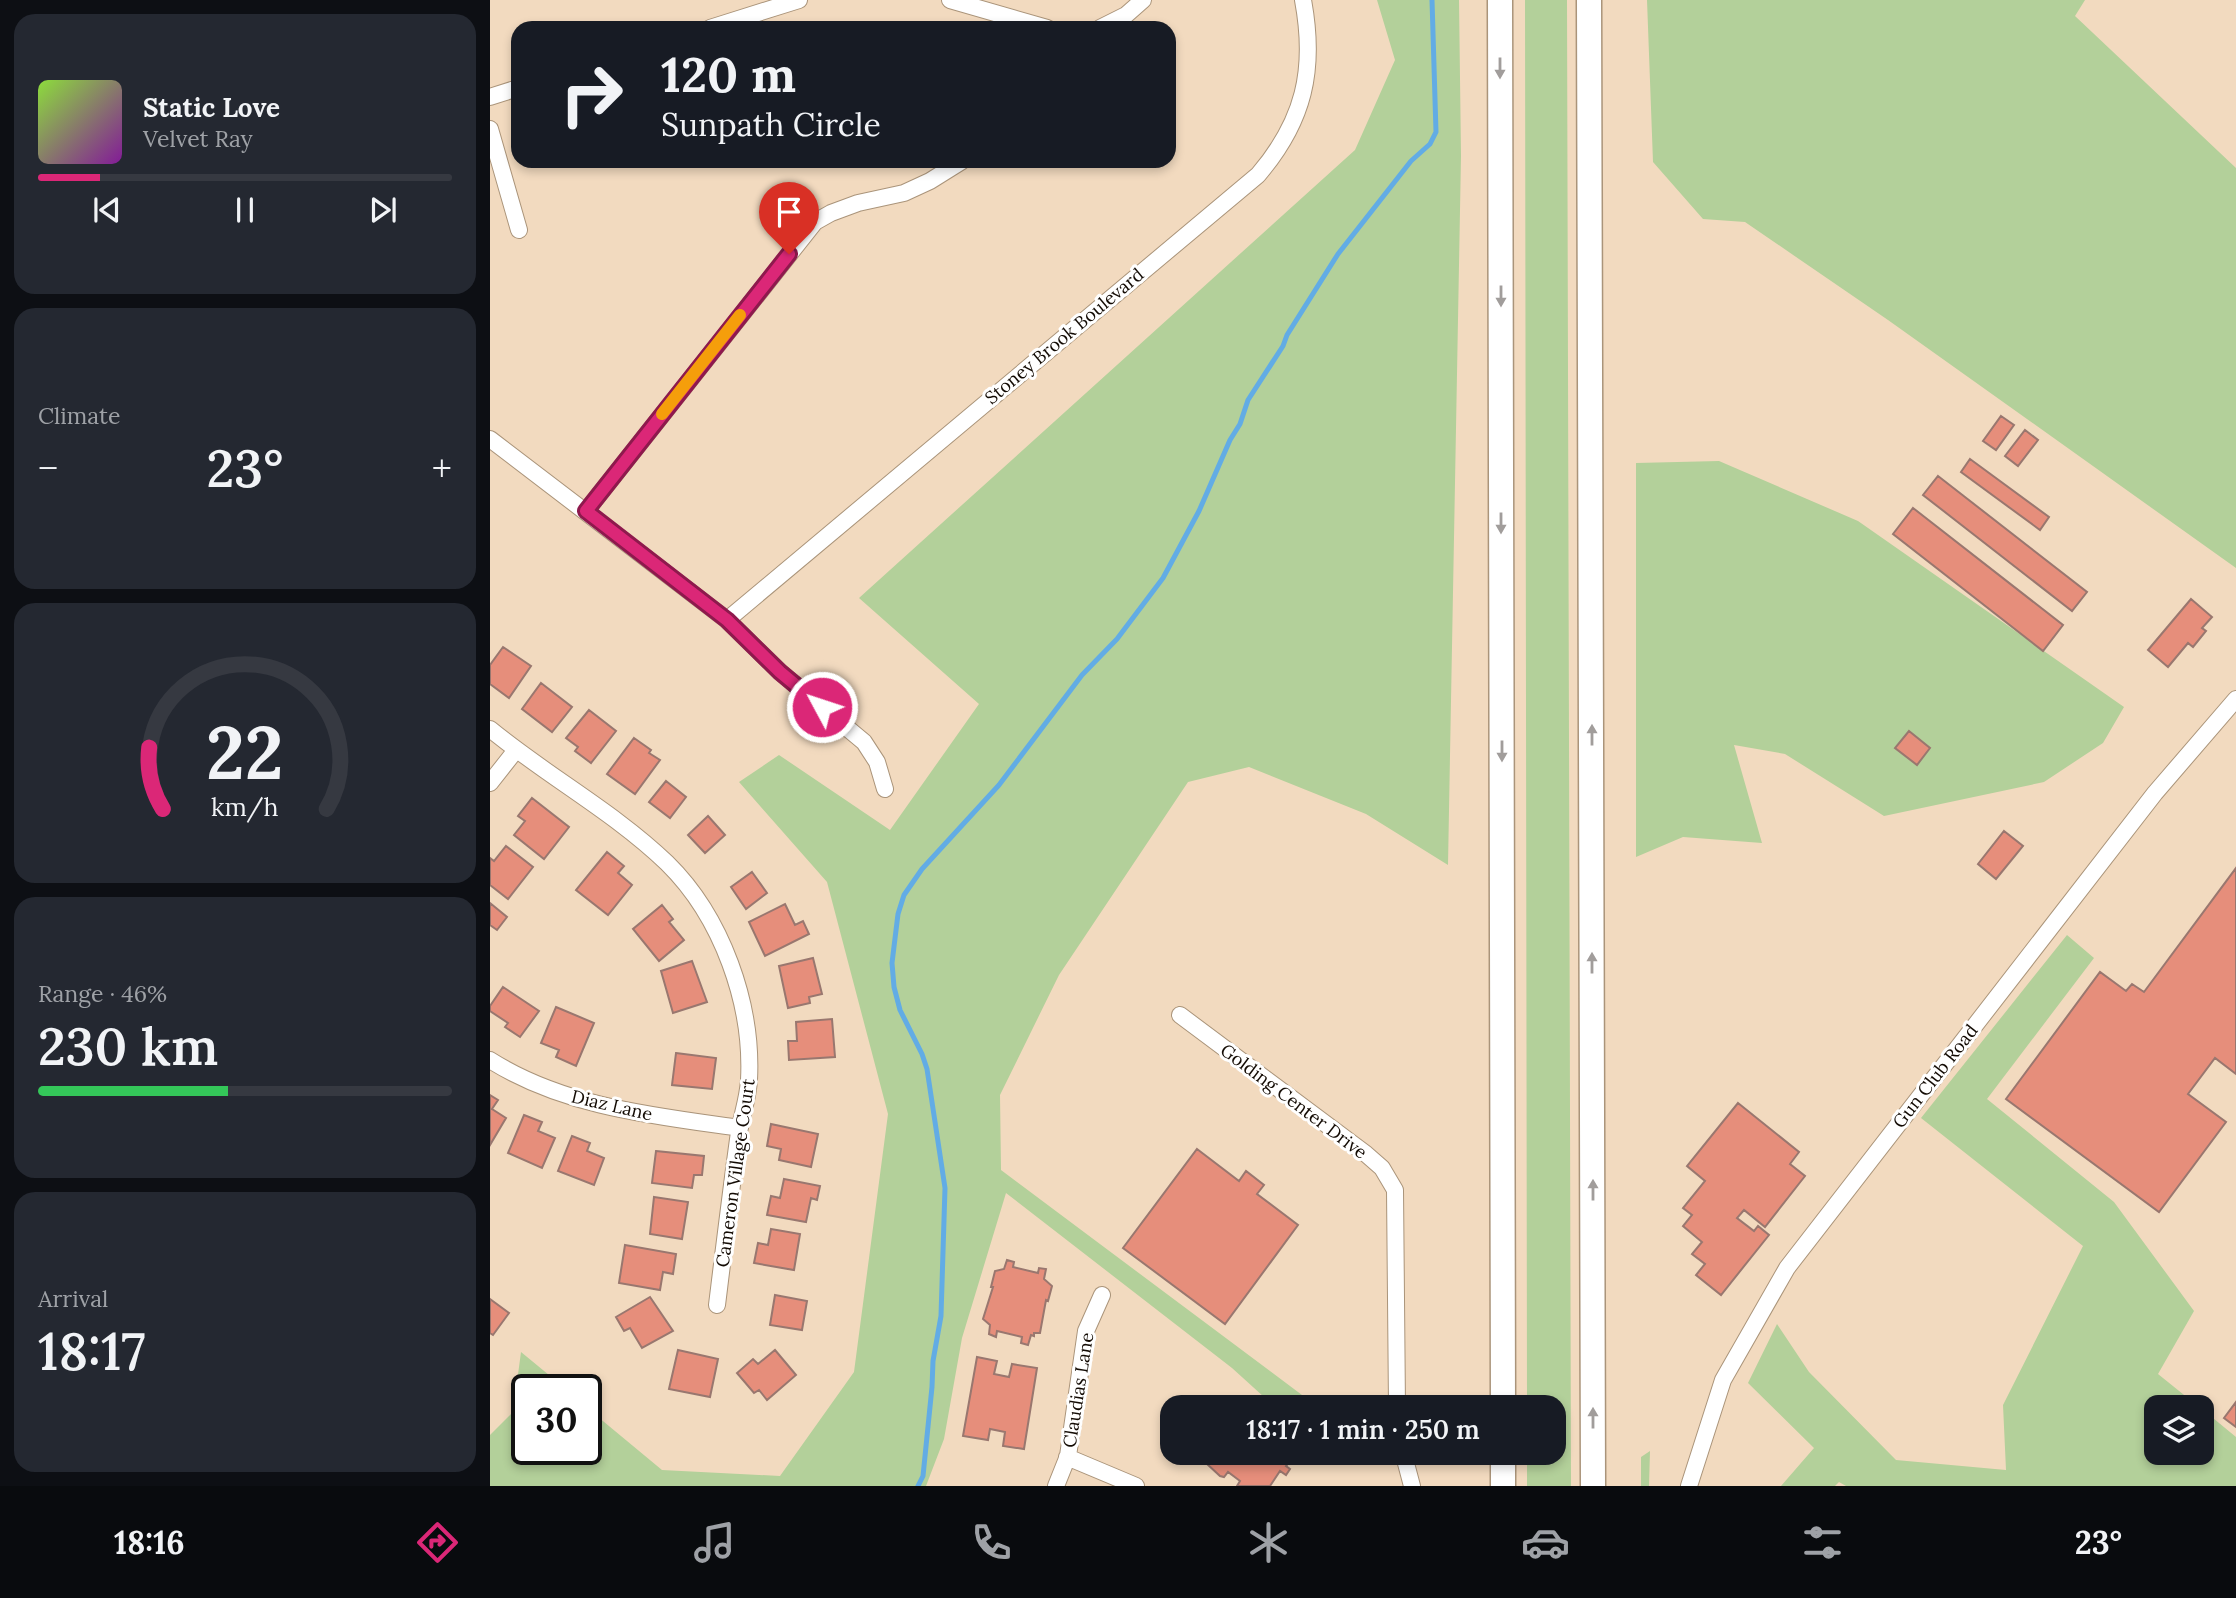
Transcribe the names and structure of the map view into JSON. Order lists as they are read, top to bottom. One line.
{"streets":{"street":["Stoney Brook Boulevard","Gun Club Road","Golding Center Drive","Diaz Lane","Cameron Village Court","Claudias Lane"]},"crossings":[["Diaz Lane","Cameron Village Court"]],"page":{"turn":["120 m","Sunpath Circle"],"song":["Static Love","Velvet Ray"],"tile":["Climate",["Range · 46%","230 km"],["Arrival","18:17"]],"heat":["−","23°","+"],"limit":"30","trip":"18:17 · 1 min · 250 m","tabs":["18:16","23°"],"gauge":["22","km/h"]}}
